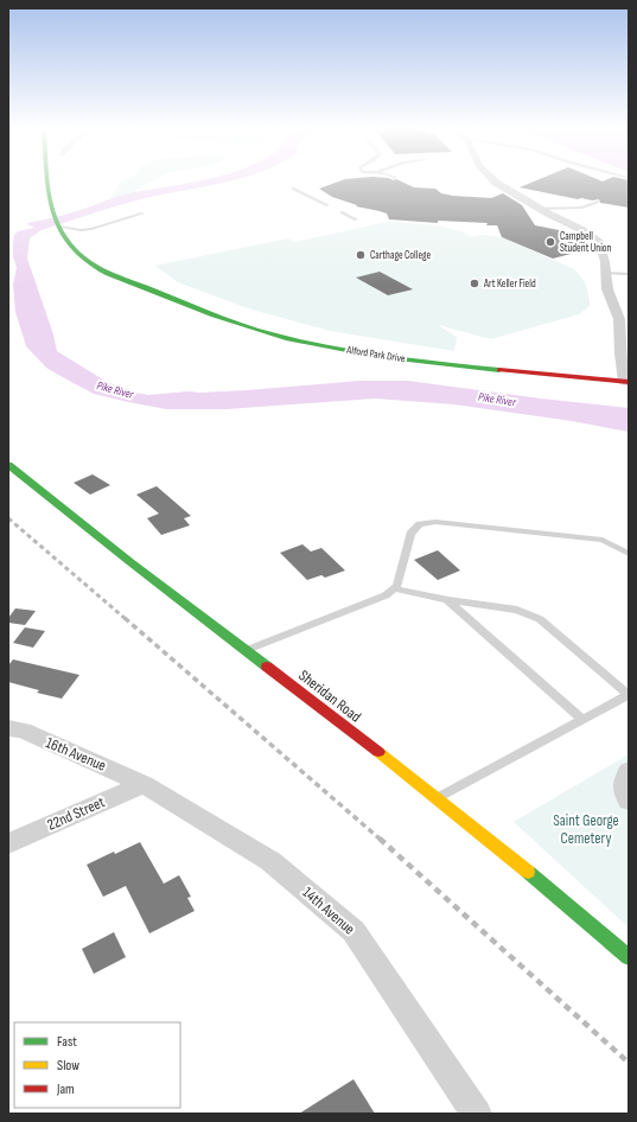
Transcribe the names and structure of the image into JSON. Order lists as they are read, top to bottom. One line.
{"streets":{"main road":["Alford Park Drive","Sheridan Road"],"street":["16th Avenue","22nd Street","14th Avenue"]},"crossings":[["16th Avenue","22nd Street"],["16th Avenue","14th Avenue"],["22nd Street","14th Avenue"]],"water":["Pike River"],"parks":["Saint George Cemetery"],"places":["Campbell Student Union","Carthage College","Art Keller Field"],"legend":["Fast","Slow","Jam"]}
